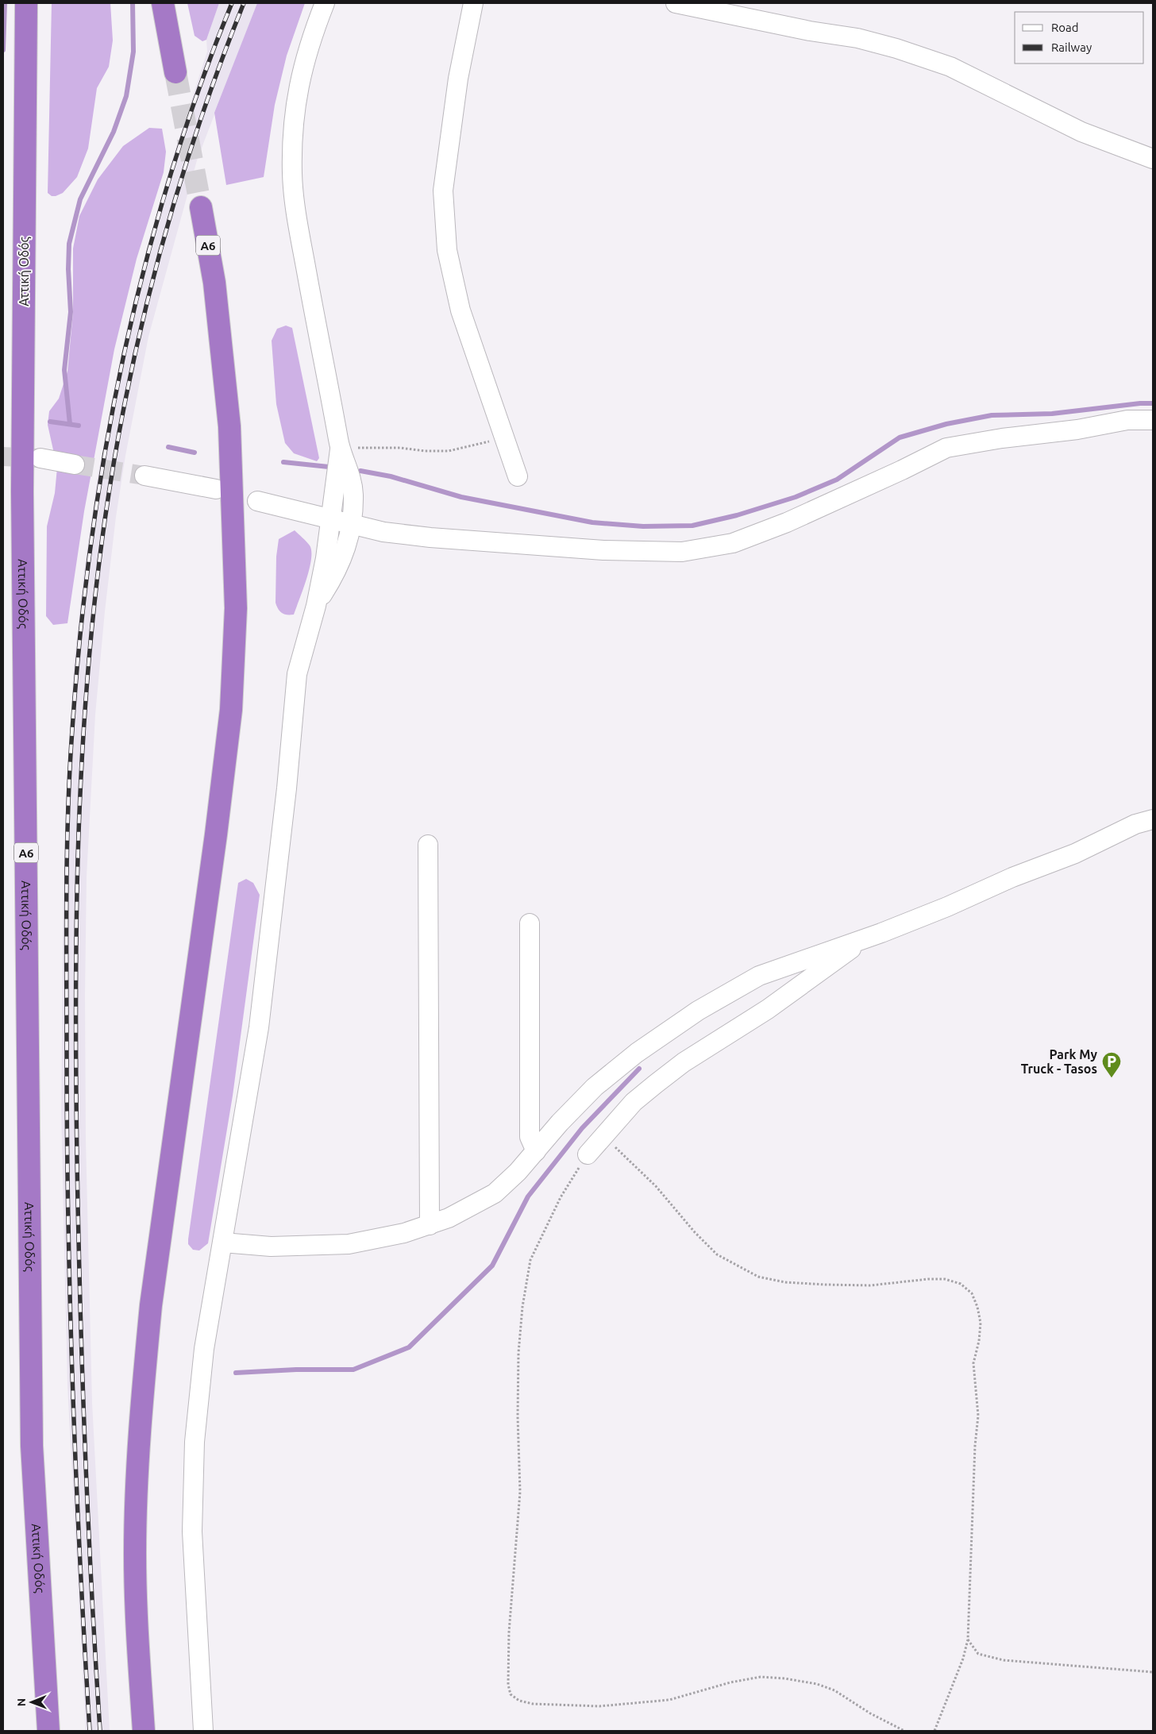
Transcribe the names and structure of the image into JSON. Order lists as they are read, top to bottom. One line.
{"streets":{"highway":["Α6","Αττική Οδός"]},"places":{"parking":["Park My Truck - Tasos"]},"legend":["Road","Railway"],"north":"left"}
